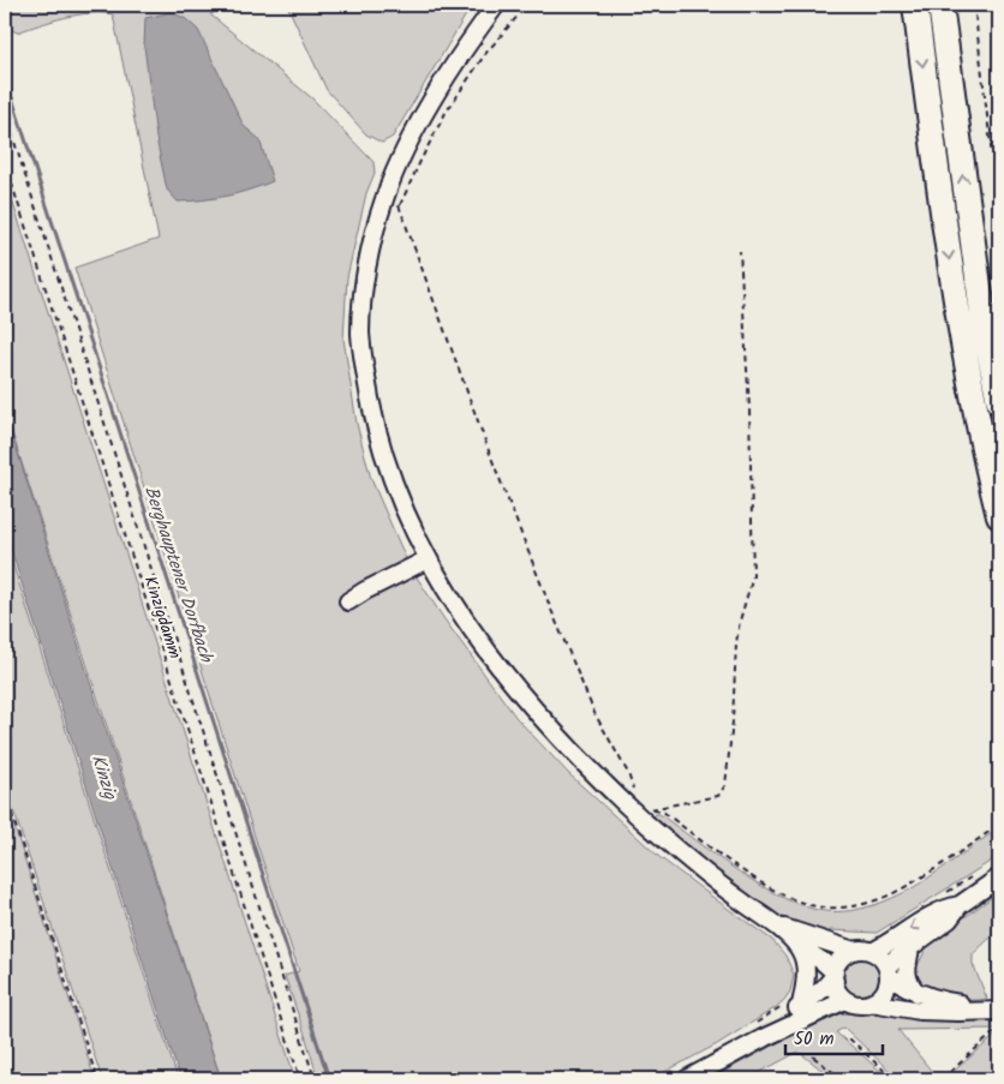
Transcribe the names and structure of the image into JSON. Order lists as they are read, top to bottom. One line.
{"streets":{"path":["Kinzigdamm"]},"water":["Berghauptener Dorfbach","Kinzig"],"scale_bar":"50 m"}
